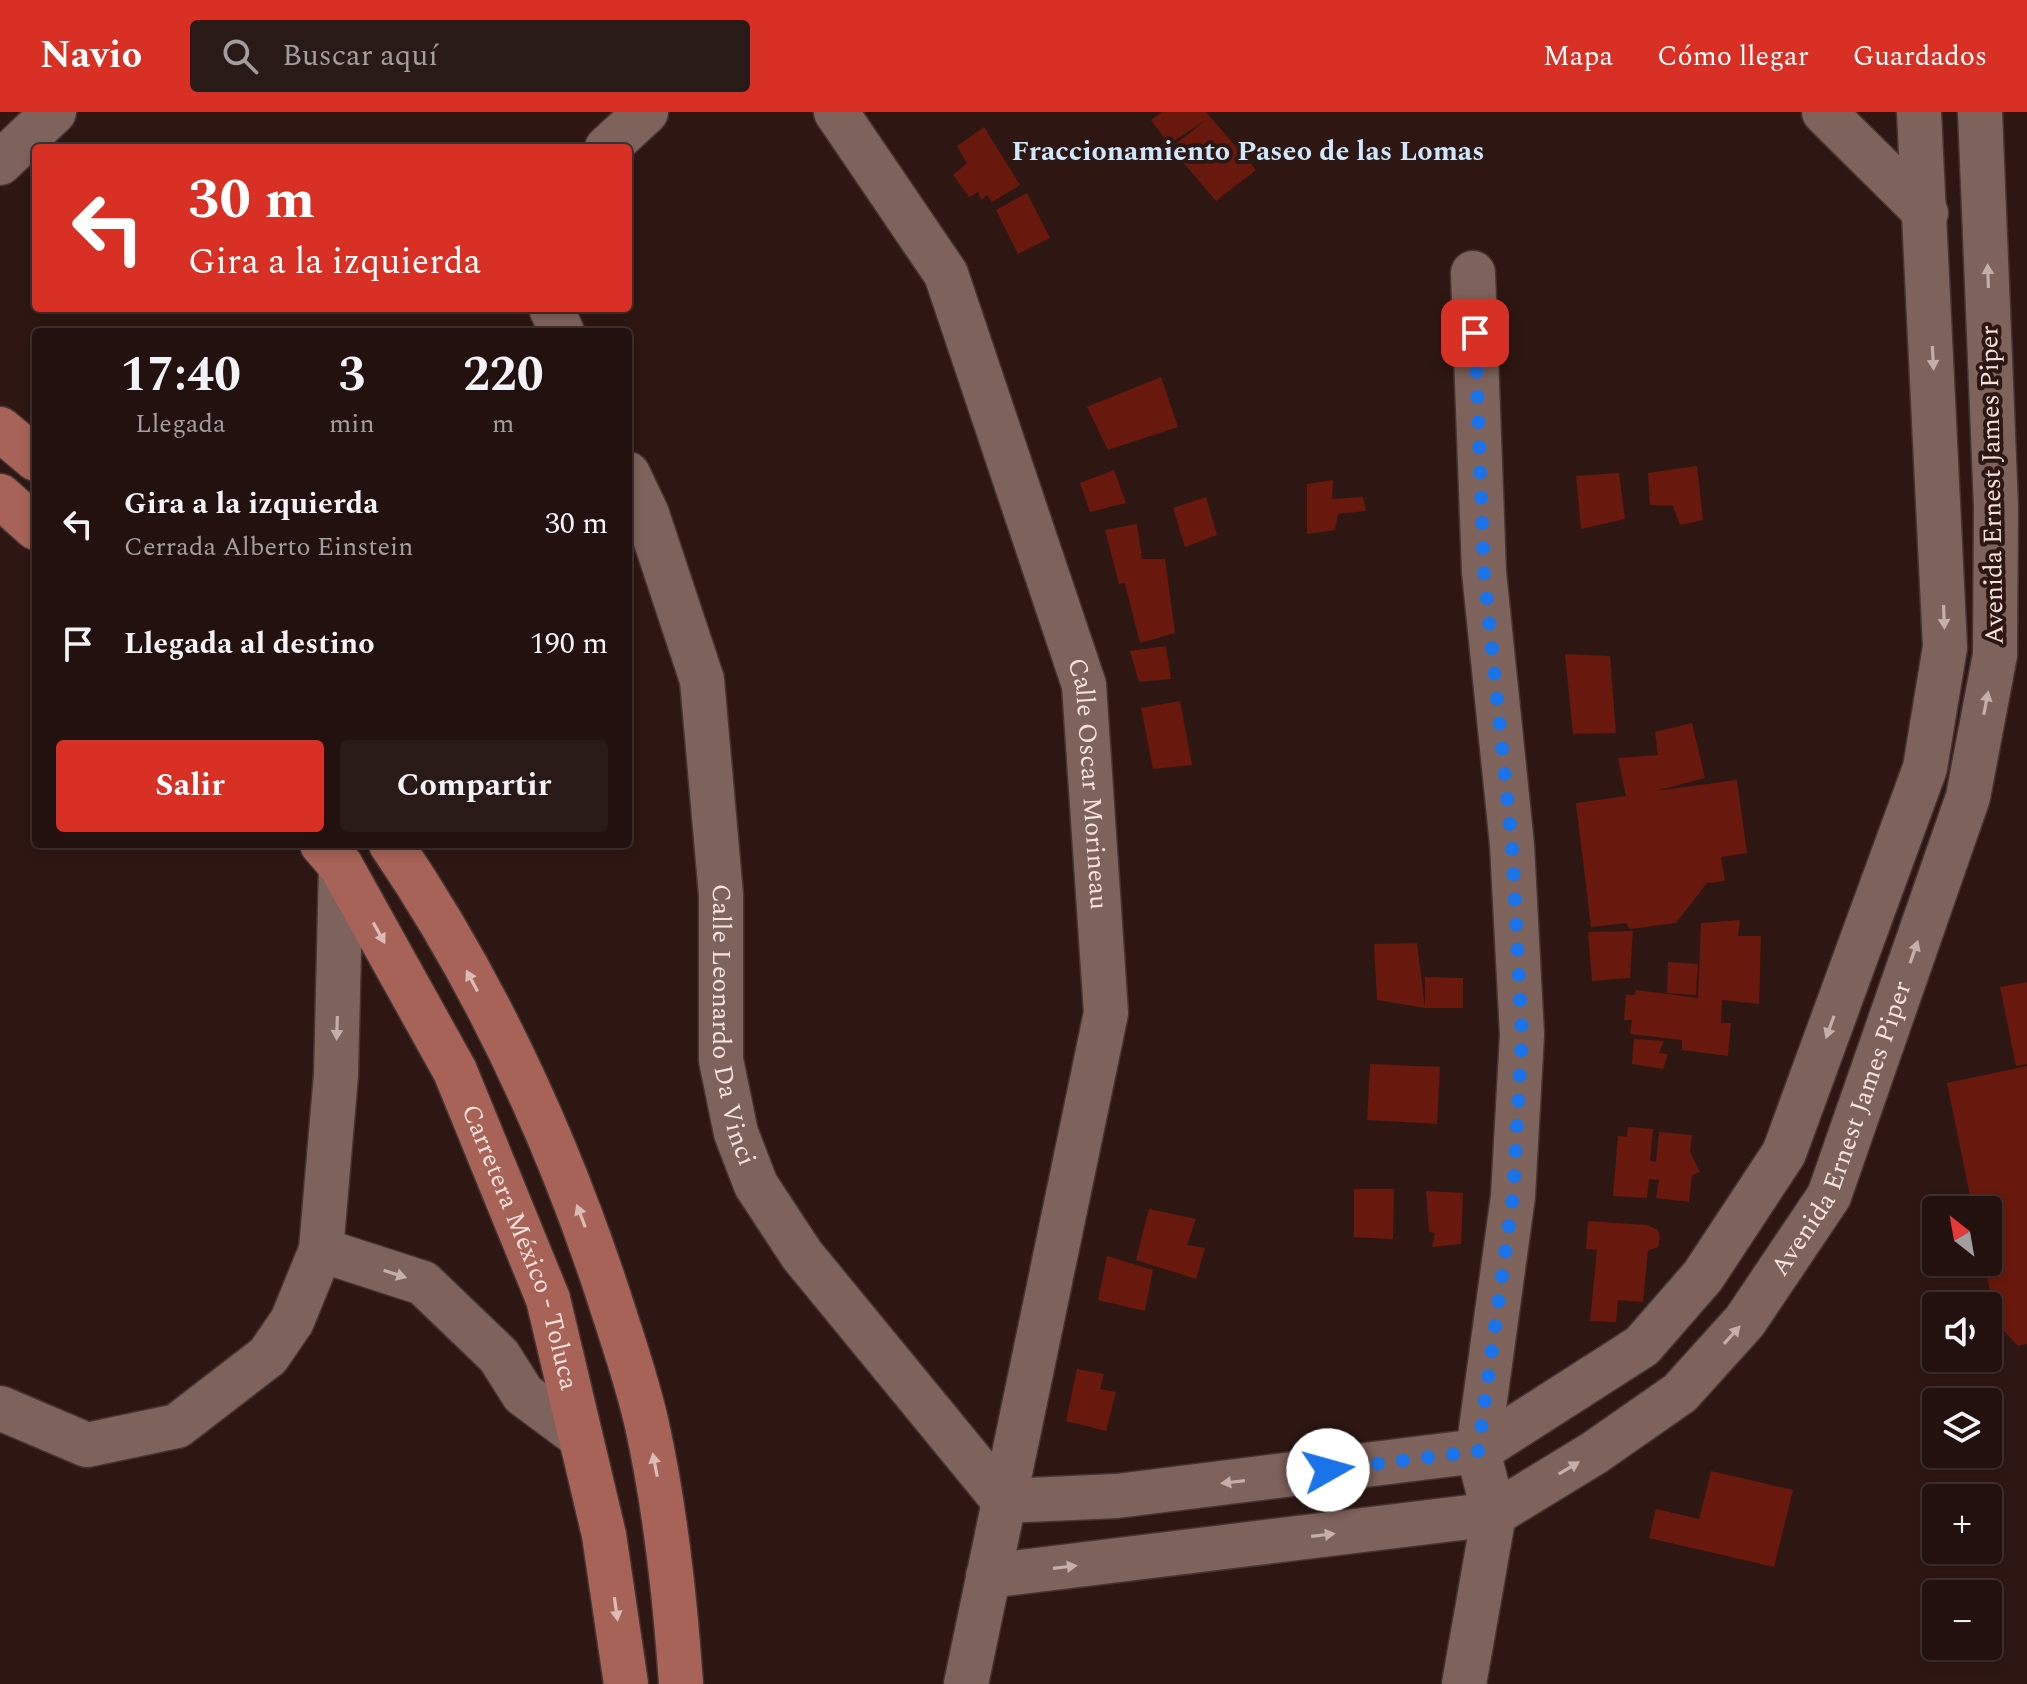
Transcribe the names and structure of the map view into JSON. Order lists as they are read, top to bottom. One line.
{"streets":{"main road":["Carretera México - Toluca"],"street":["Avenida Ernest James Piper","Calle Oscar Morineau","Calle Leonardo Da Vinci"]},"crossings":[["Avenida Ernest James Piper","Calle Oscar Morineau"],["Avenida Ernest James Piper","Calle Leonardo Da Vinci"],["Calle Oscar Morineau","Calle Leonardo Da Vinci"]],"districts":["Fraccionamiento Paseo de las Lomas"],"north":"top left","page":{"header":"Navio","search":"Buscar aquí","nav":["Mapa","Cómo llegar","Guardados"],"turn":["30 m","Gira a la izquierda"],"eta":["17:40","Llegada","3","min","220","m"],"list":[{"name":"Gira a la izquierda","note":"Cerrada Alberto Einstein","value":"30 m"},{"name":"Llegada al destino","value":"190 m"}],"buttons":["Salir","Compartir"],"map_buttons":["+","−"]}}
